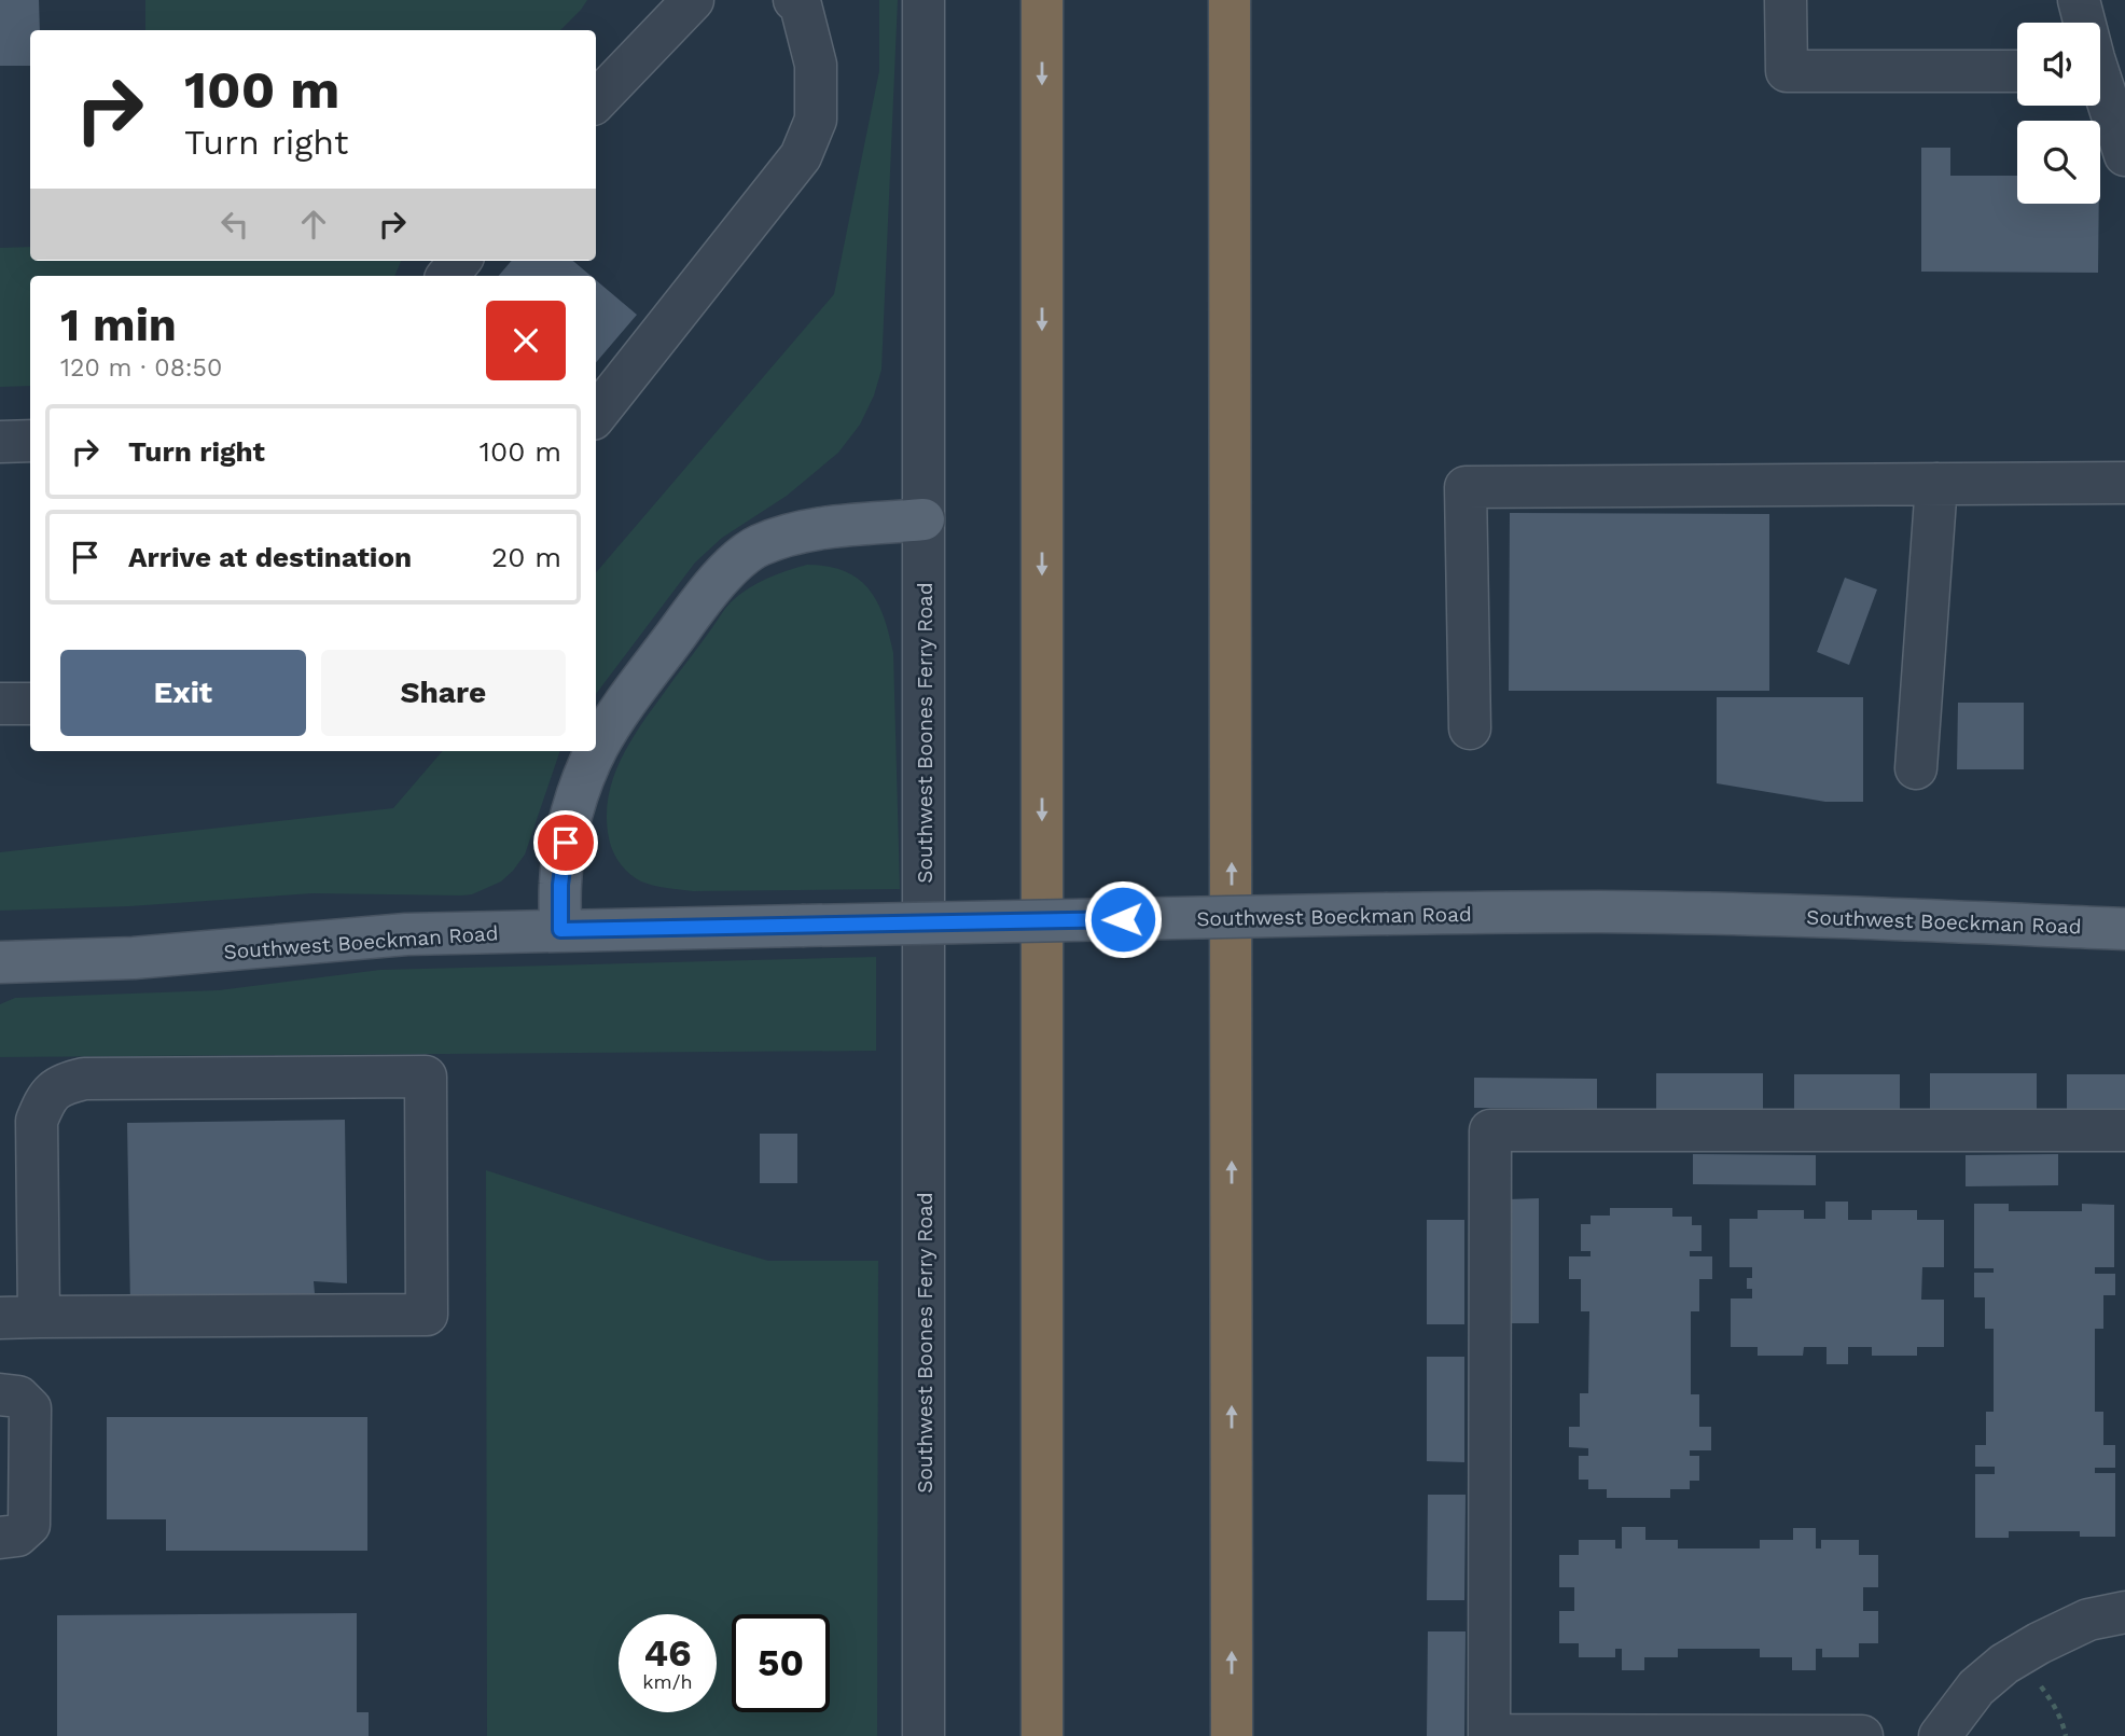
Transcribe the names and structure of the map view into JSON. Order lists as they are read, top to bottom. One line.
{"streets":{"main road":["Southwest Boeckman Road"],"street":["Southwest Boones Ferry Road"]},"page":{"turn":["100 m","Turn right"],"heading":["1 min","120 m · 08:50"],"list":[{"name":"Turn right","value":"100 m"},{"name":"Arrive at destination","value":"20 m"}],"buttons":["Exit","Share"],"speed":"46 km/h","limit":"50"}}
